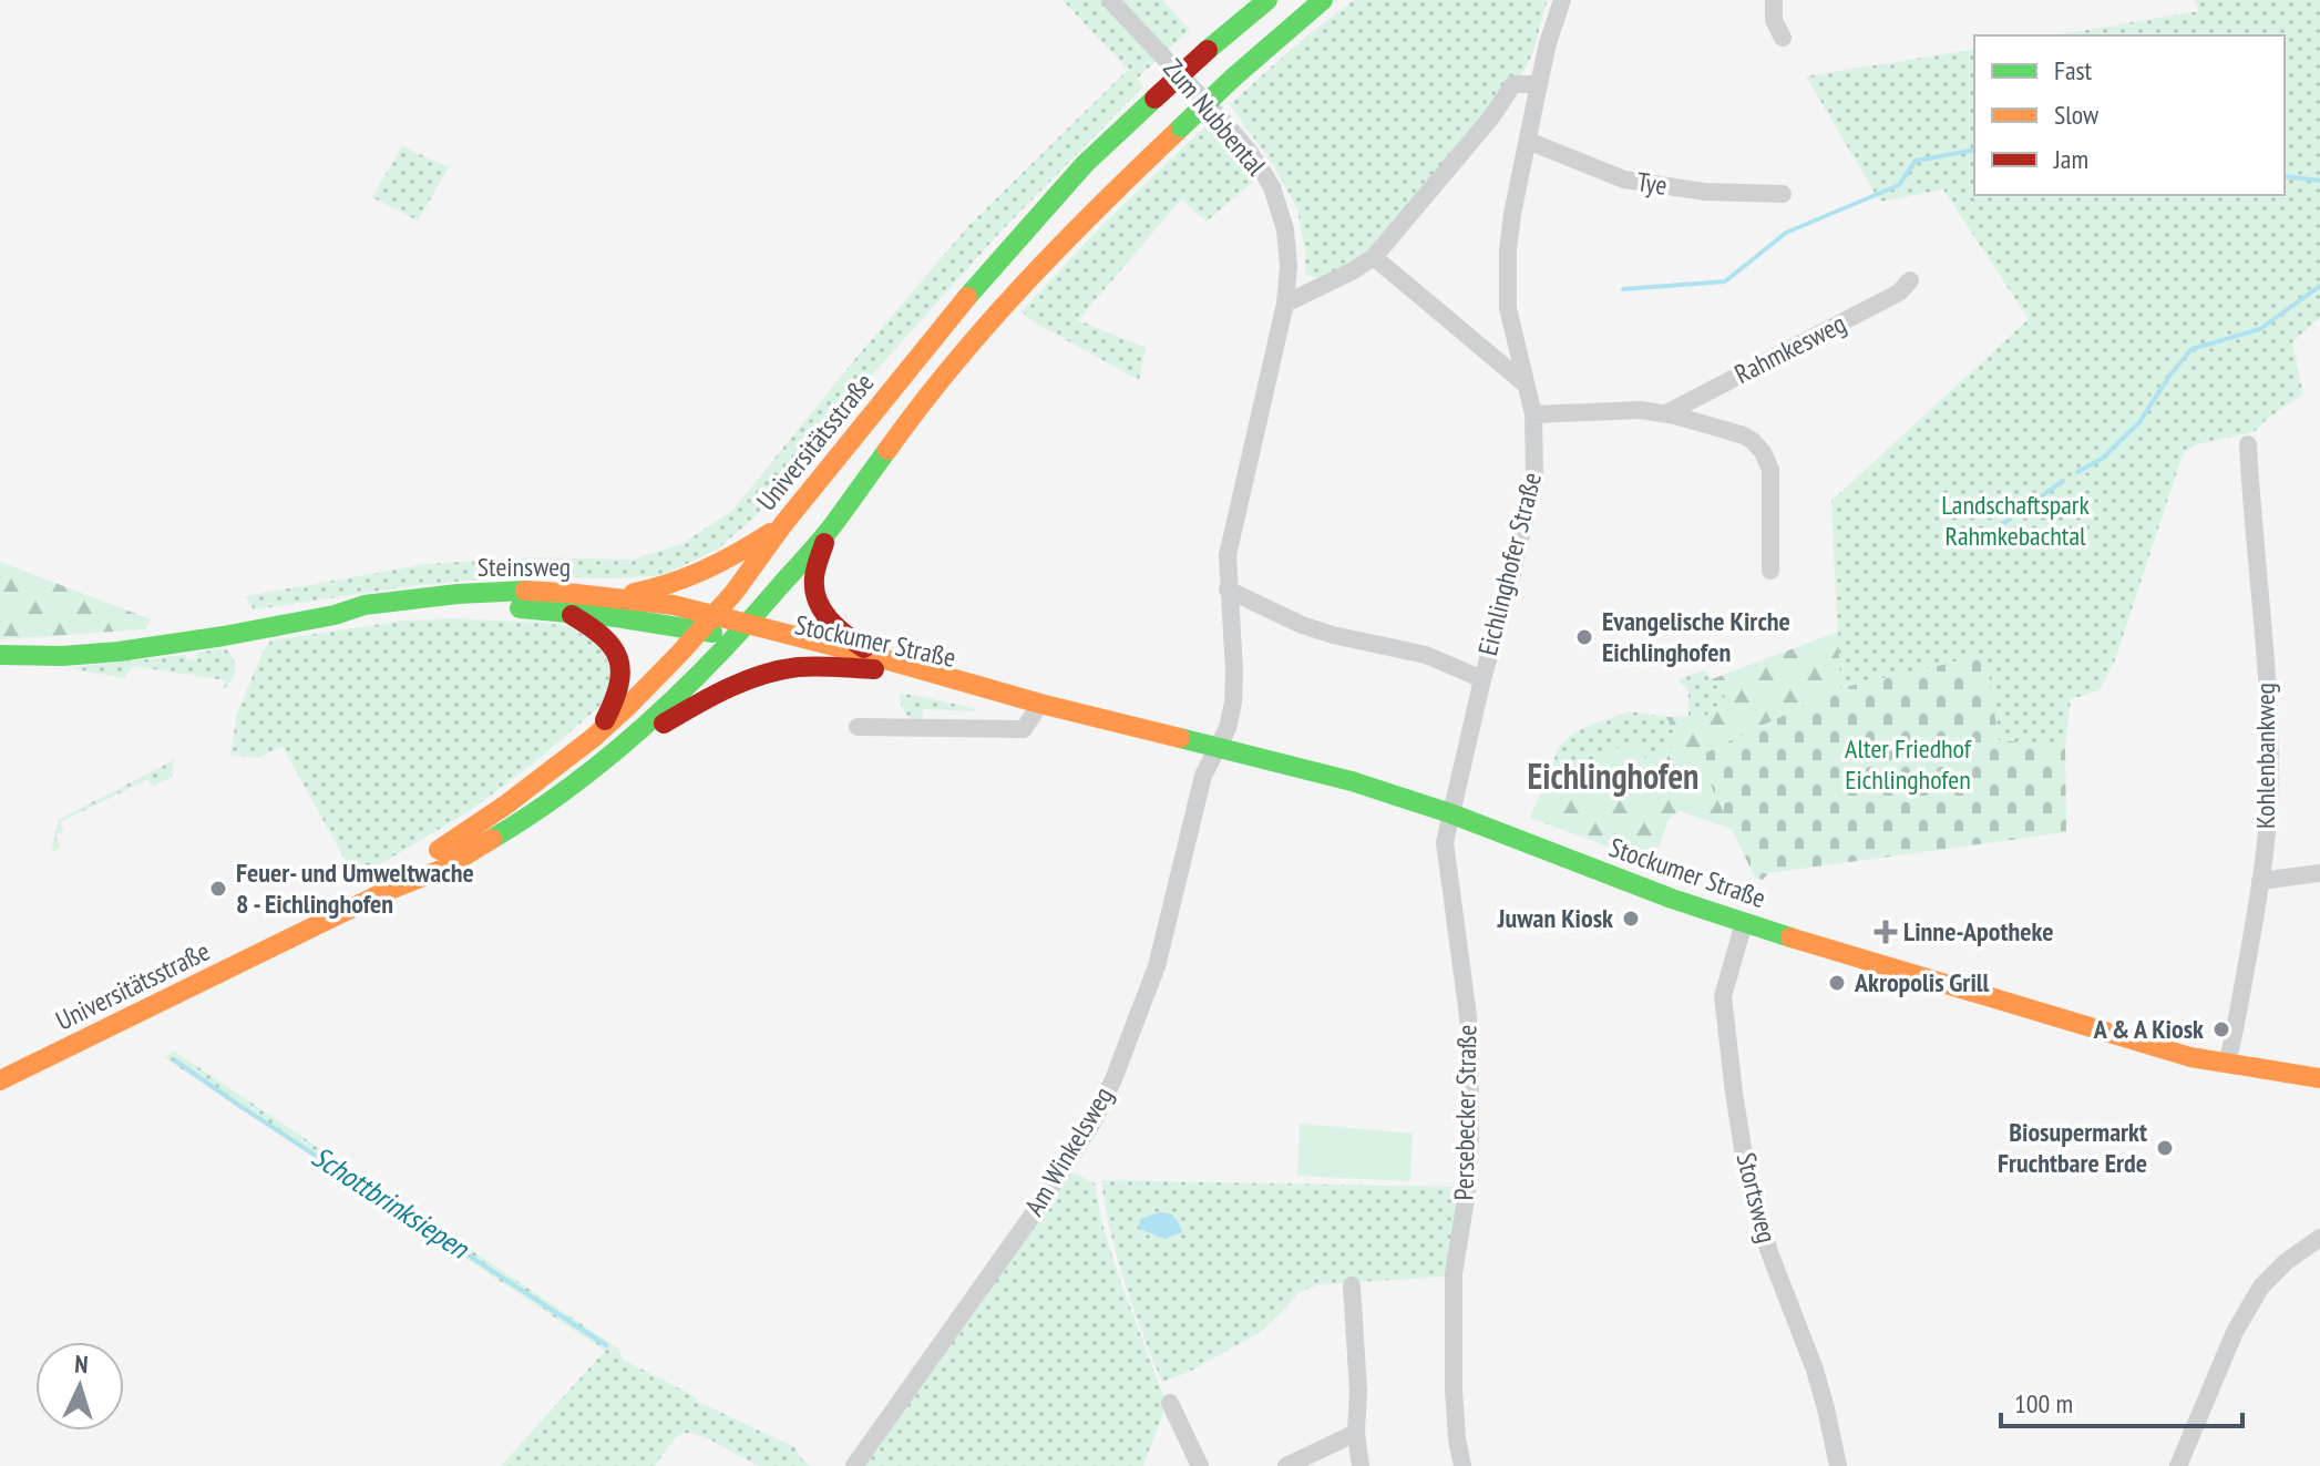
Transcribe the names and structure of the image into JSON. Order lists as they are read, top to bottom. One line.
{"streets":{"main road":["Universitätsstraße","Steinsweg","Stockumer Straße"],"street":["Zum Nubbental","Tye","Rahmkesweg","Eichlinghofer Straße","Kohlenbankweg","Persebecker Straße","Am Winkelsweg","Stortsweg"]},"crossings":[["Zum Nubbental","Stockumer Straße"],["Zum Nubbental","Am Winkelsweg"],["Tye","Eichlinghofer Straße"],["Universitätsstraße","Steinsweg"],["Universitätsstraße","Stockumer Straße"],["Eichlinghofer Straße","Stockumer Straße"],["Eichlinghofer Straße","Persebecker Straße"],["Steinsweg","Stockumer Straße"],["Stockumer Straße","Kohlenbankweg"],["Stockumer Straße","Persebecker Straße"],["Stockumer Straße","Am Winkelsweg"],["Stockumer Straße","Stortsweg"]],"districts":["Eichlinghofen"],"water":["Schottbrinksiepen"],"parks":["Landschaftspark Rahmkebachtal","Alter Friedhof Eichlinghofen"],"places":{"other":["Evangelische Kirche Eichlinghofen","Feuer- und Umweltwache 8 - Eichlinghofen","Juwan Kiosk","Akropolis Grill","A & A Kiosk","Biosupermarkt Fruchtbare Erde"],"health":["Linne-Apotheke"]},"legend":["Fast","Slow","Jam"],"scale_bar":"100 m","north":"top"}
